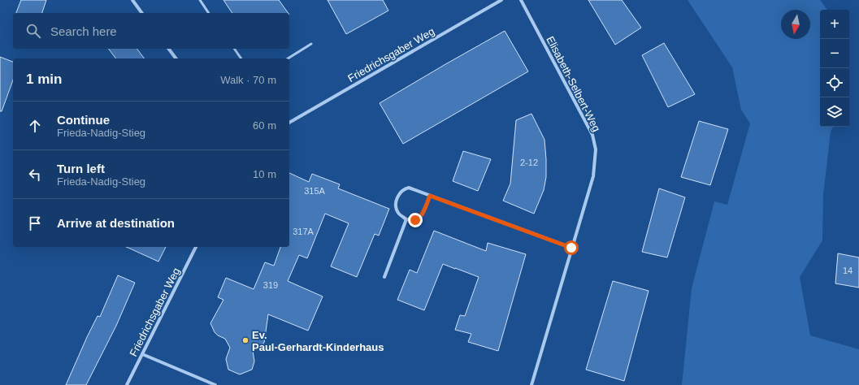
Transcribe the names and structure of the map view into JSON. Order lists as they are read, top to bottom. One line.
{"streets":{"street":["Friedrichsgaber Weg","Elisabeth-Selbert-Weg"]},"places":["Ev. Paul-Gerhardt-Kinderhaus"],"house_numbers":["2-12","315A","317A","14","319"],"north":"bottom","page":{"map_buttons":["+","−"],"search":"Search here","heading":["1 min","Walk · 70 m"],"list":[["Continue","Frieda-Nadig-Stieg","60 m"],["Turn left","Frieda-Nadig-Stieg","10 m"],"Arrive at destination"]}}
